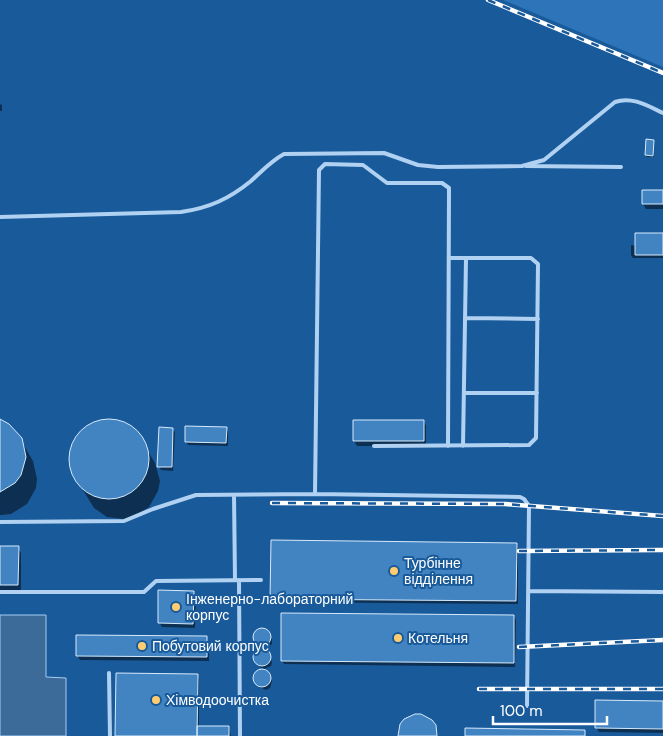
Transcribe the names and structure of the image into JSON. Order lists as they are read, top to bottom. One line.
{"places":["Турбінне відділення","Інженерно-лабораторний корпус","Котельня","Побутовий корпус","Хімводоочистка"],"scale_bar":"100 m"}
